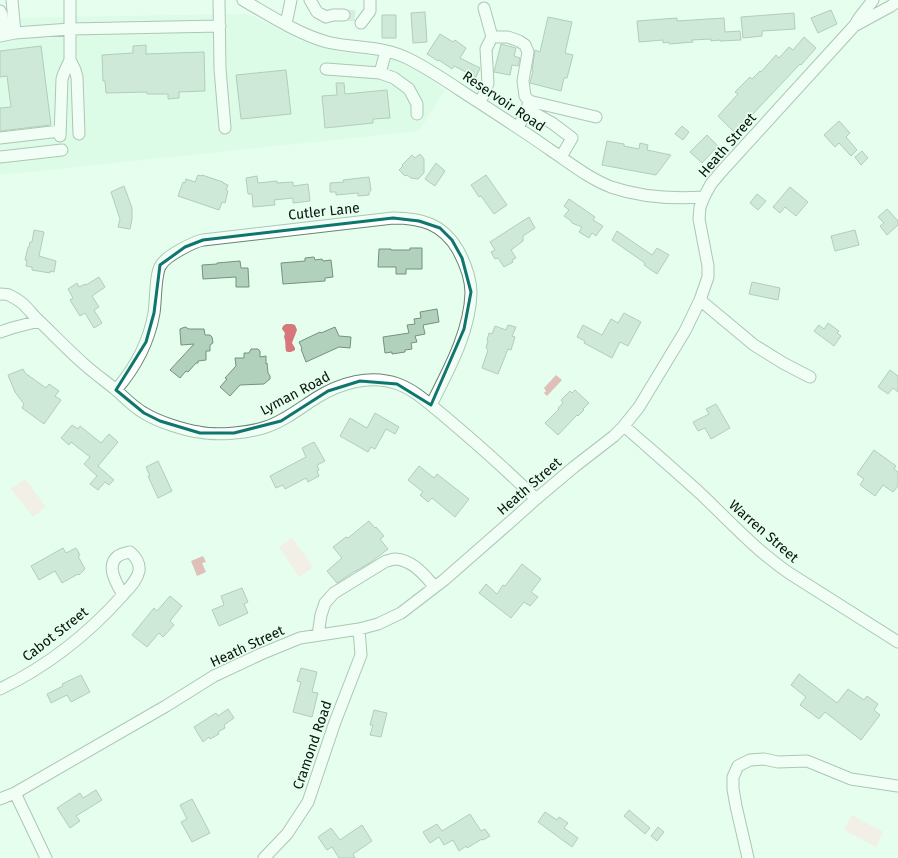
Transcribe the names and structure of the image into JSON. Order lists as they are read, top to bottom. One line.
{"streets":{"street":["Reservoir Road","Heath Street","Cutler Lane","Lyman Road","Warren Street","Cabot Street","Cramond Road"]},"crossings":[["Reservoir Road","Heath Street"],["Heath Street","Lyman Road"],["Heath Street","Warren Street"],["Heath Street","Cramond Road"],["Cutler Lane","Lyman Road"]]}
